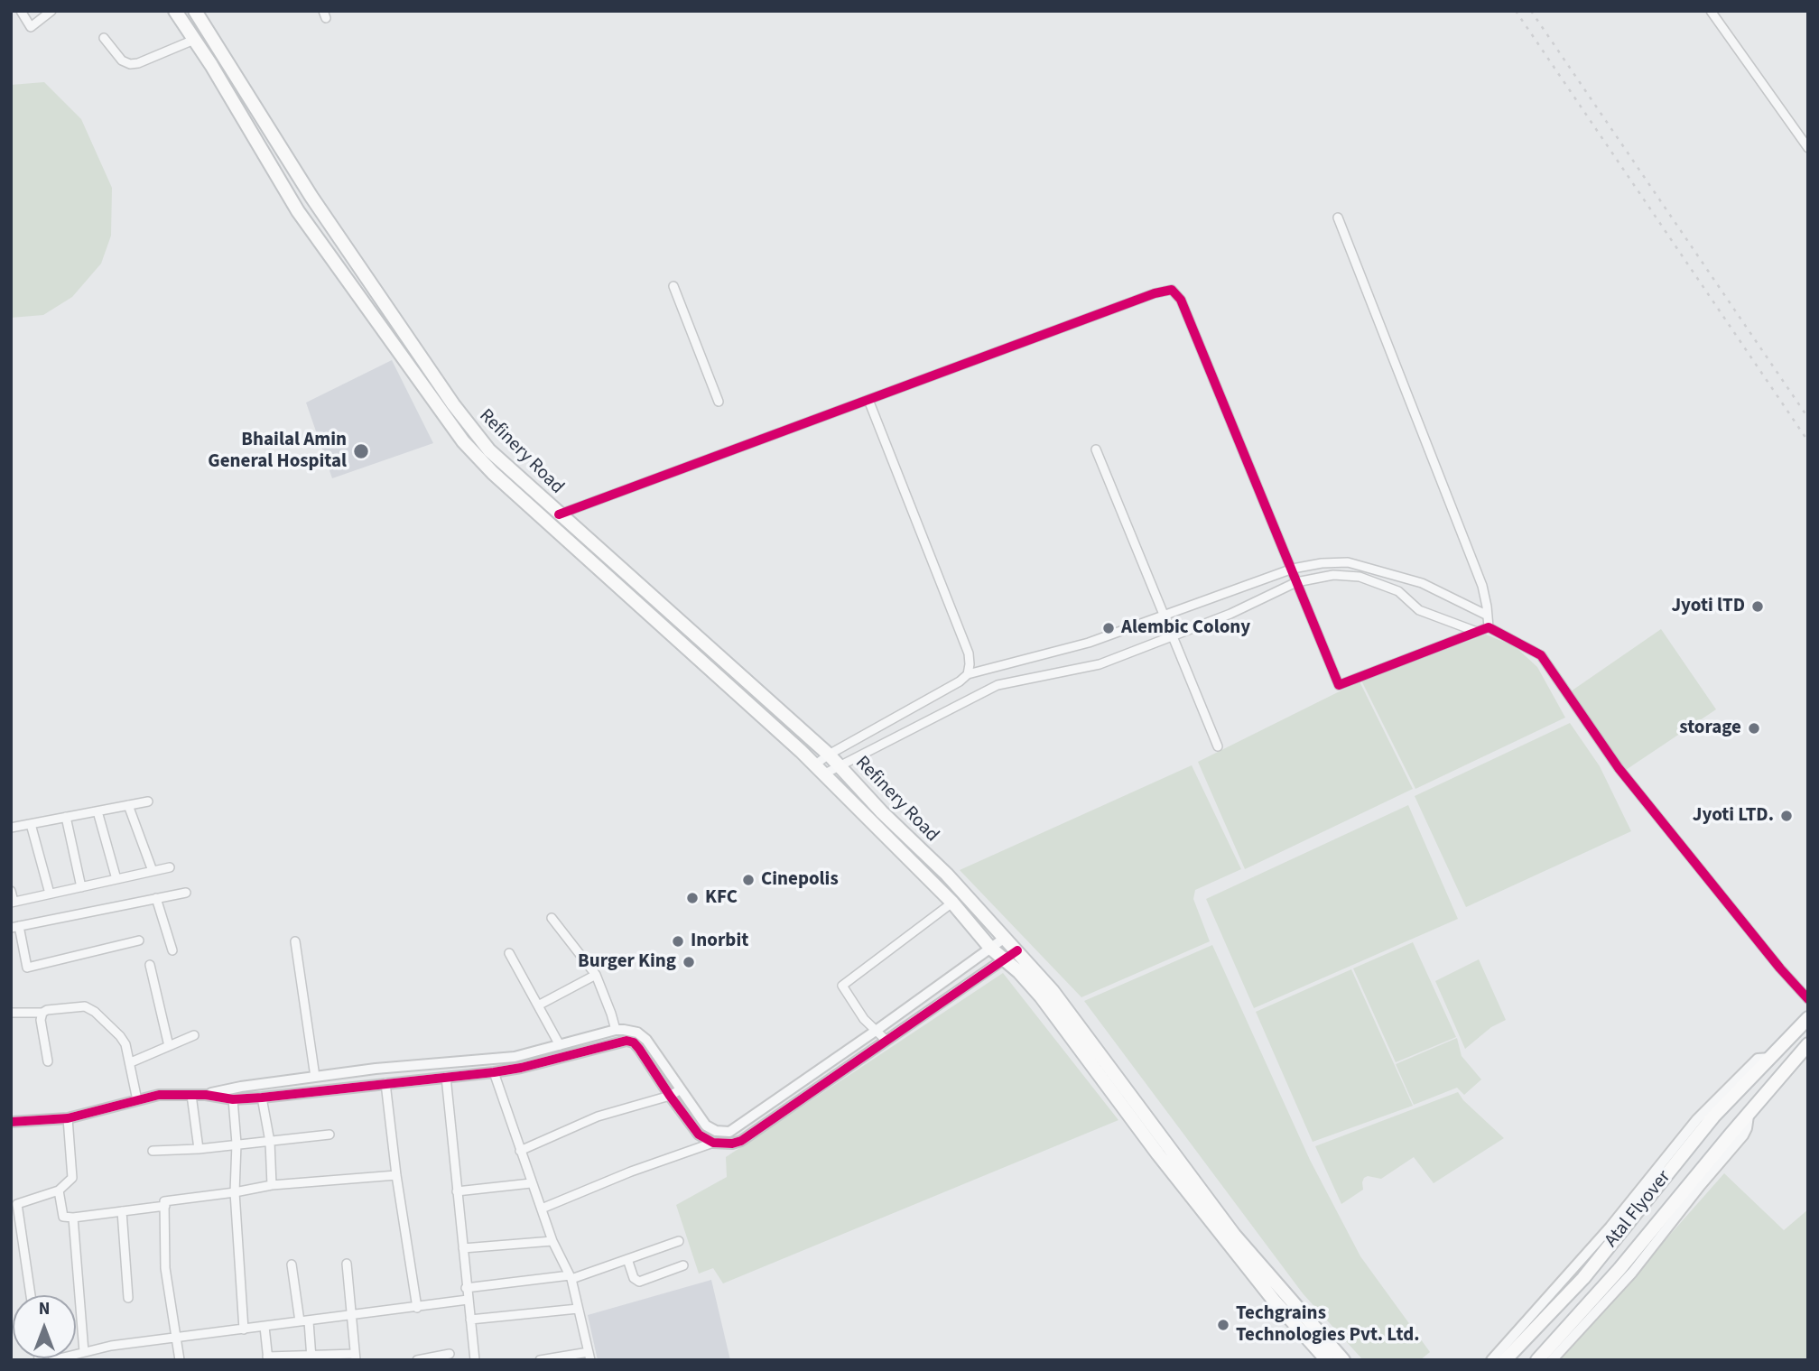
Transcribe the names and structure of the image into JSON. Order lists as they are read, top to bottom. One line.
{"streets":{"main road":["Refinery Road","Atal Flyover"]},"places":["Bhailal Amin General Hospital","Jyoti lTD","Alembic Colony","storage","Jyoti LTD.","Cinepolis","KFC","Inorbit","Burger King","Techgrains Technologies Pvt. Ltd."],"north":"top"}
